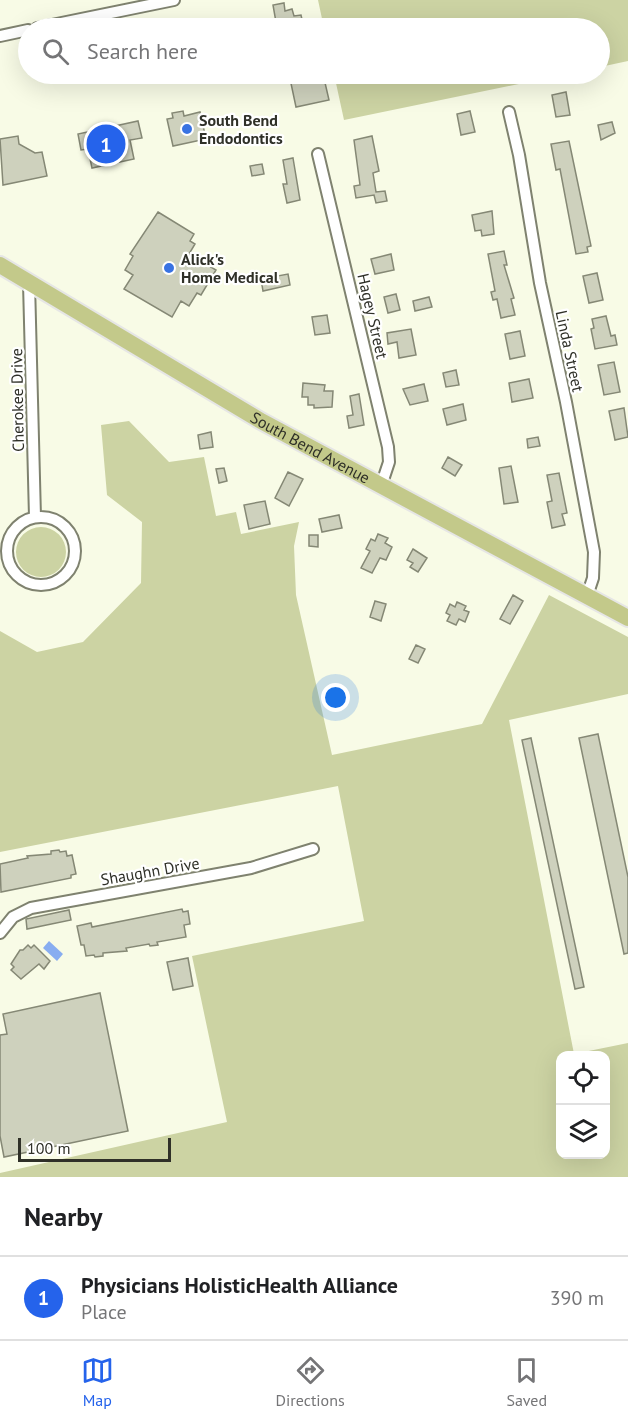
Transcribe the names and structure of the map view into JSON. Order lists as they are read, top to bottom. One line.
{"streets":{"main road":["South Bend Avenue"],"street":["Hagey Street","Linda Street","Cherokee Drive","Shaughn Drive"]},"crossings":[["Hagey Street","South Bend Avenue"],["Linda Street","South Bend Avenue"],["Cherokee Drive","South Bend Avenue"]],"places":["South Bend Endodontics","Alick's Home Medical"],"scale_bar":"100 m","page":{"search":"Search here","pins":"1","scale":"100 m","heading":"Nearby","list":[{"mark":"1","name":"Physicians HolisticHealth Alliance","note":"Place","value":"390 m"}],"nav":["Map","Directions","Saved"]}}
